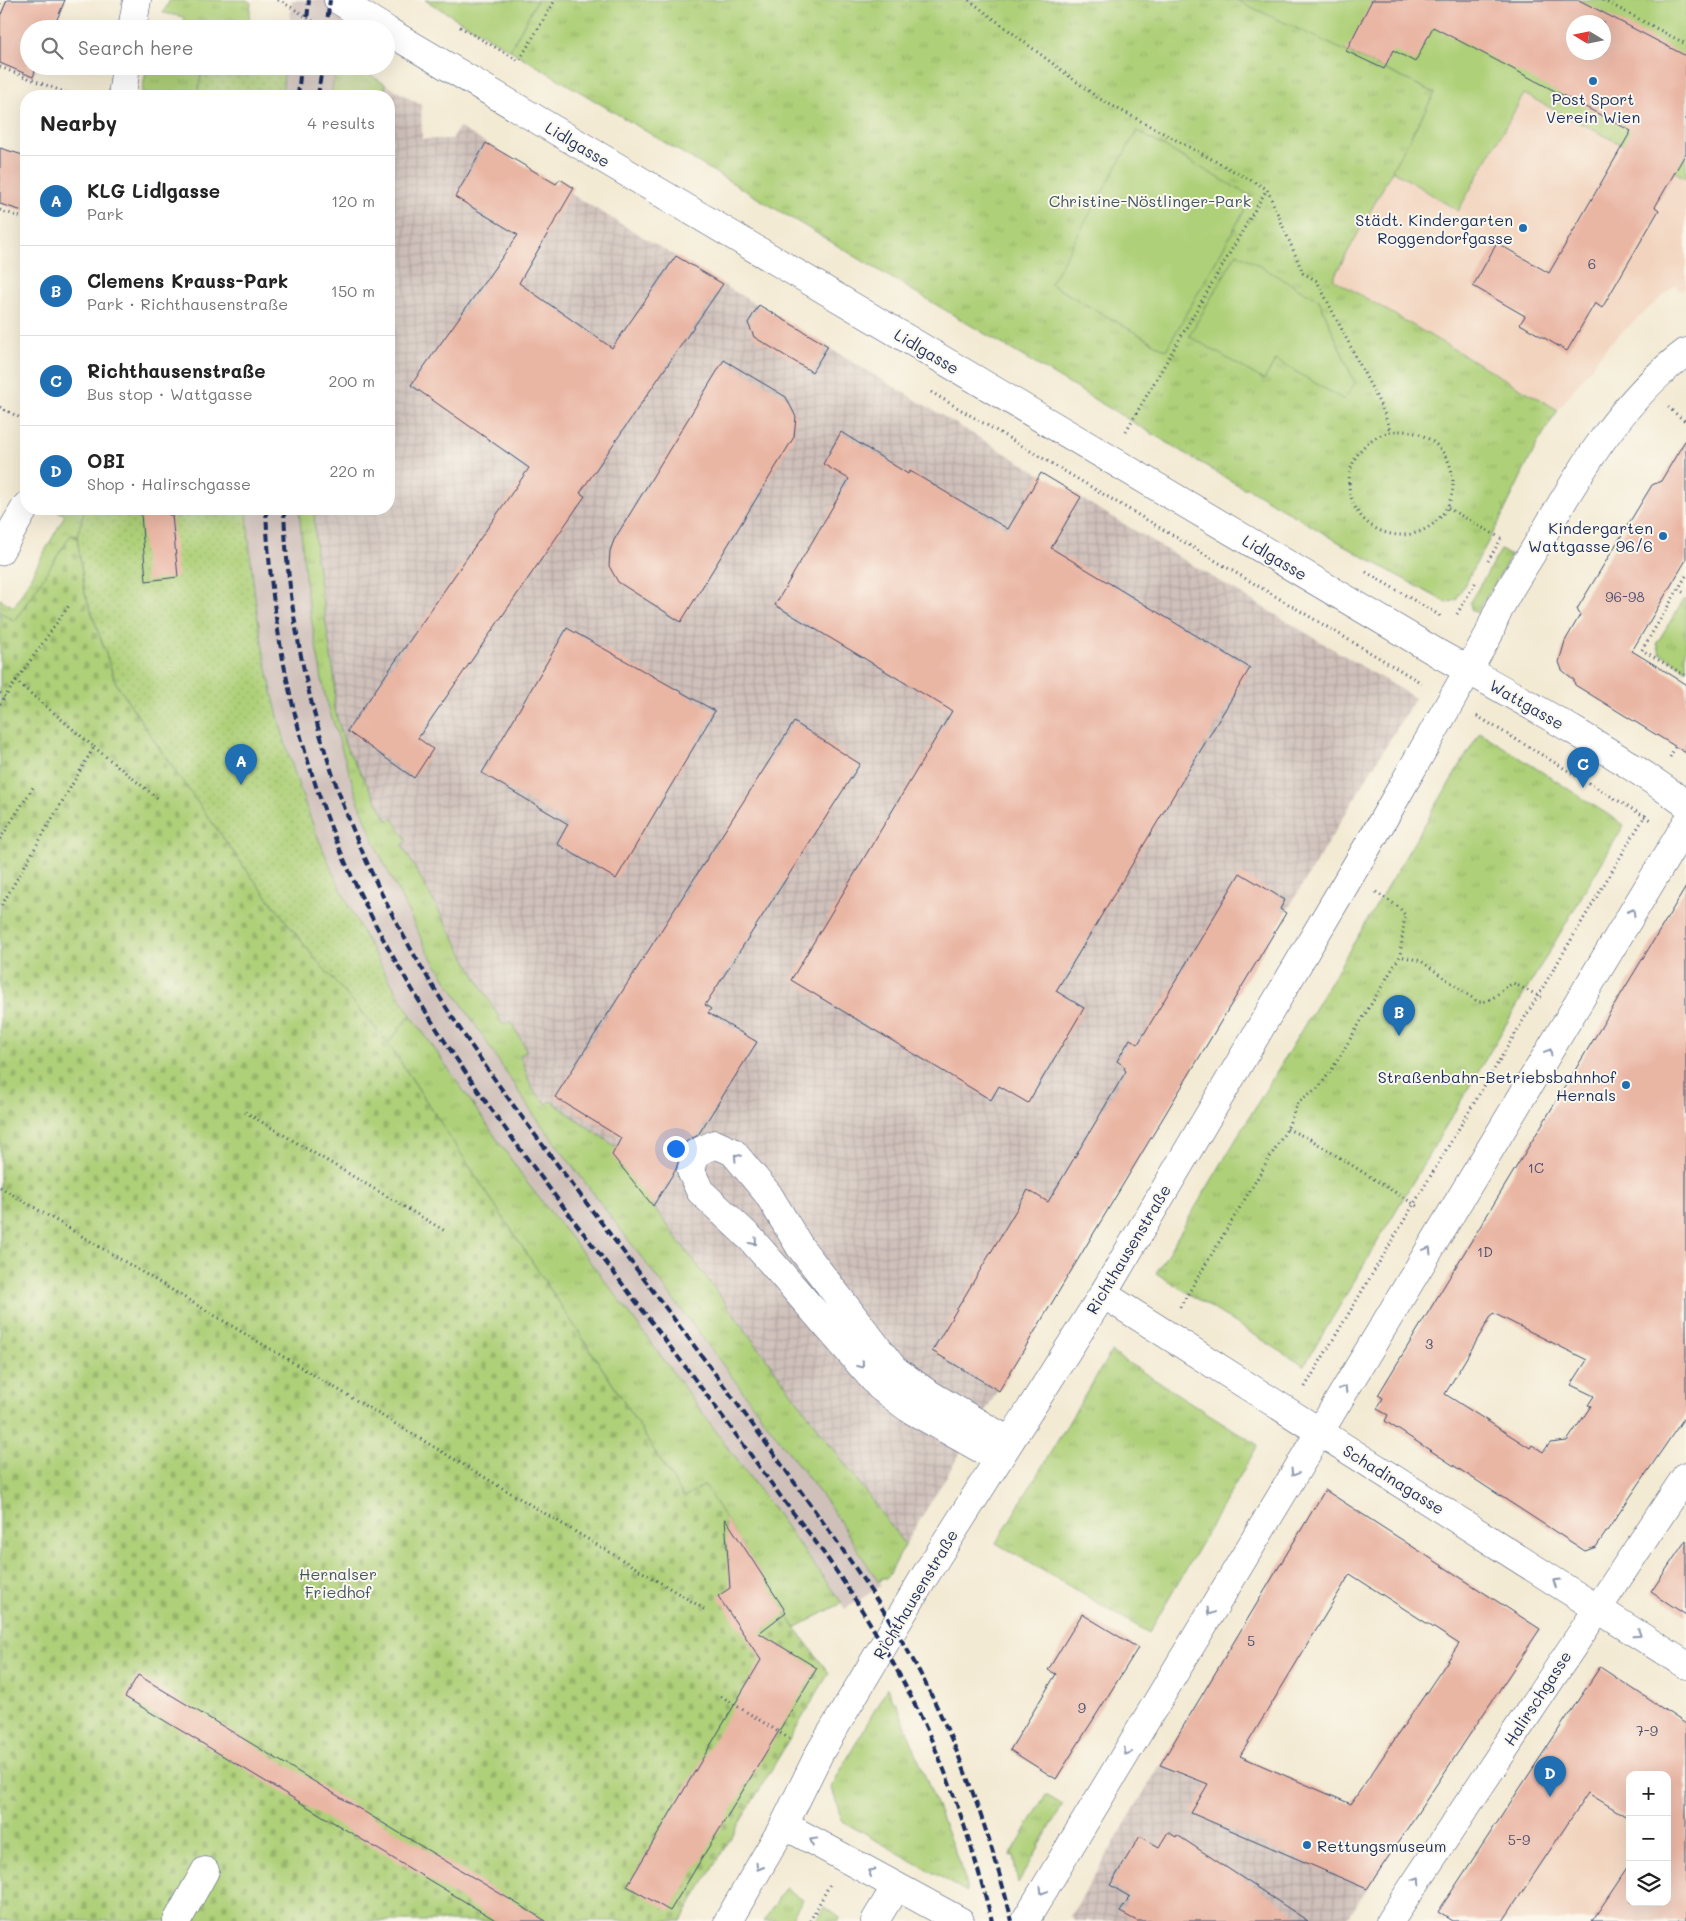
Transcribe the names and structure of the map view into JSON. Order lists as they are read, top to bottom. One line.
{"streets":{"street":["Lidlgasse","Wattgasse","Richthausenstraße","Schadinagasse","Halirschgasse"]},"crossings":[["Lidlgasse","Wattgasse"],["Lidlgasse","Richthausenstraße"],["Wattgasse","Richthausenstraße"],["Richthausenstraße","Schadinagasse"],["Schadinagasse","Halirschgasse"]],"one_way":["Halirschgasse"],"parks":["Christine-Nöstlinger-Park","Hernalser Friedhof"],"places":["Post Sport Verein Wien","Städt. Kindergarten Roggendorfgasse","Kindergarten Wattgasse 96/6","Straßenbahn-Betriebsbahnhof Hernals","Rettungsmuseum"],"house_numbers":["6","96-98","1C","1D","3","5","9","7-9","5-9"],"north":"left","page":{"search":"Search here","heading":["Nearby","4 results"],"list":[{"mark":"A","name":"KLG Lidlgasse","note":"Park","value":"120 m"},{"mark":"B","name":"Clemens Krauss-Park","note":"Park · Richthausenstraße","value":"150 m"},{"mark":"C","name":"Richthausenstraße","note":"Bus stop · Wattgasse","value":"200 m"},{"mark":"D","name":"OBI","note":"Shop · Halirschgasse","value":"220 m"}],"pins":["A","C","B","D"],"map_buttons":["+","−"]}}
